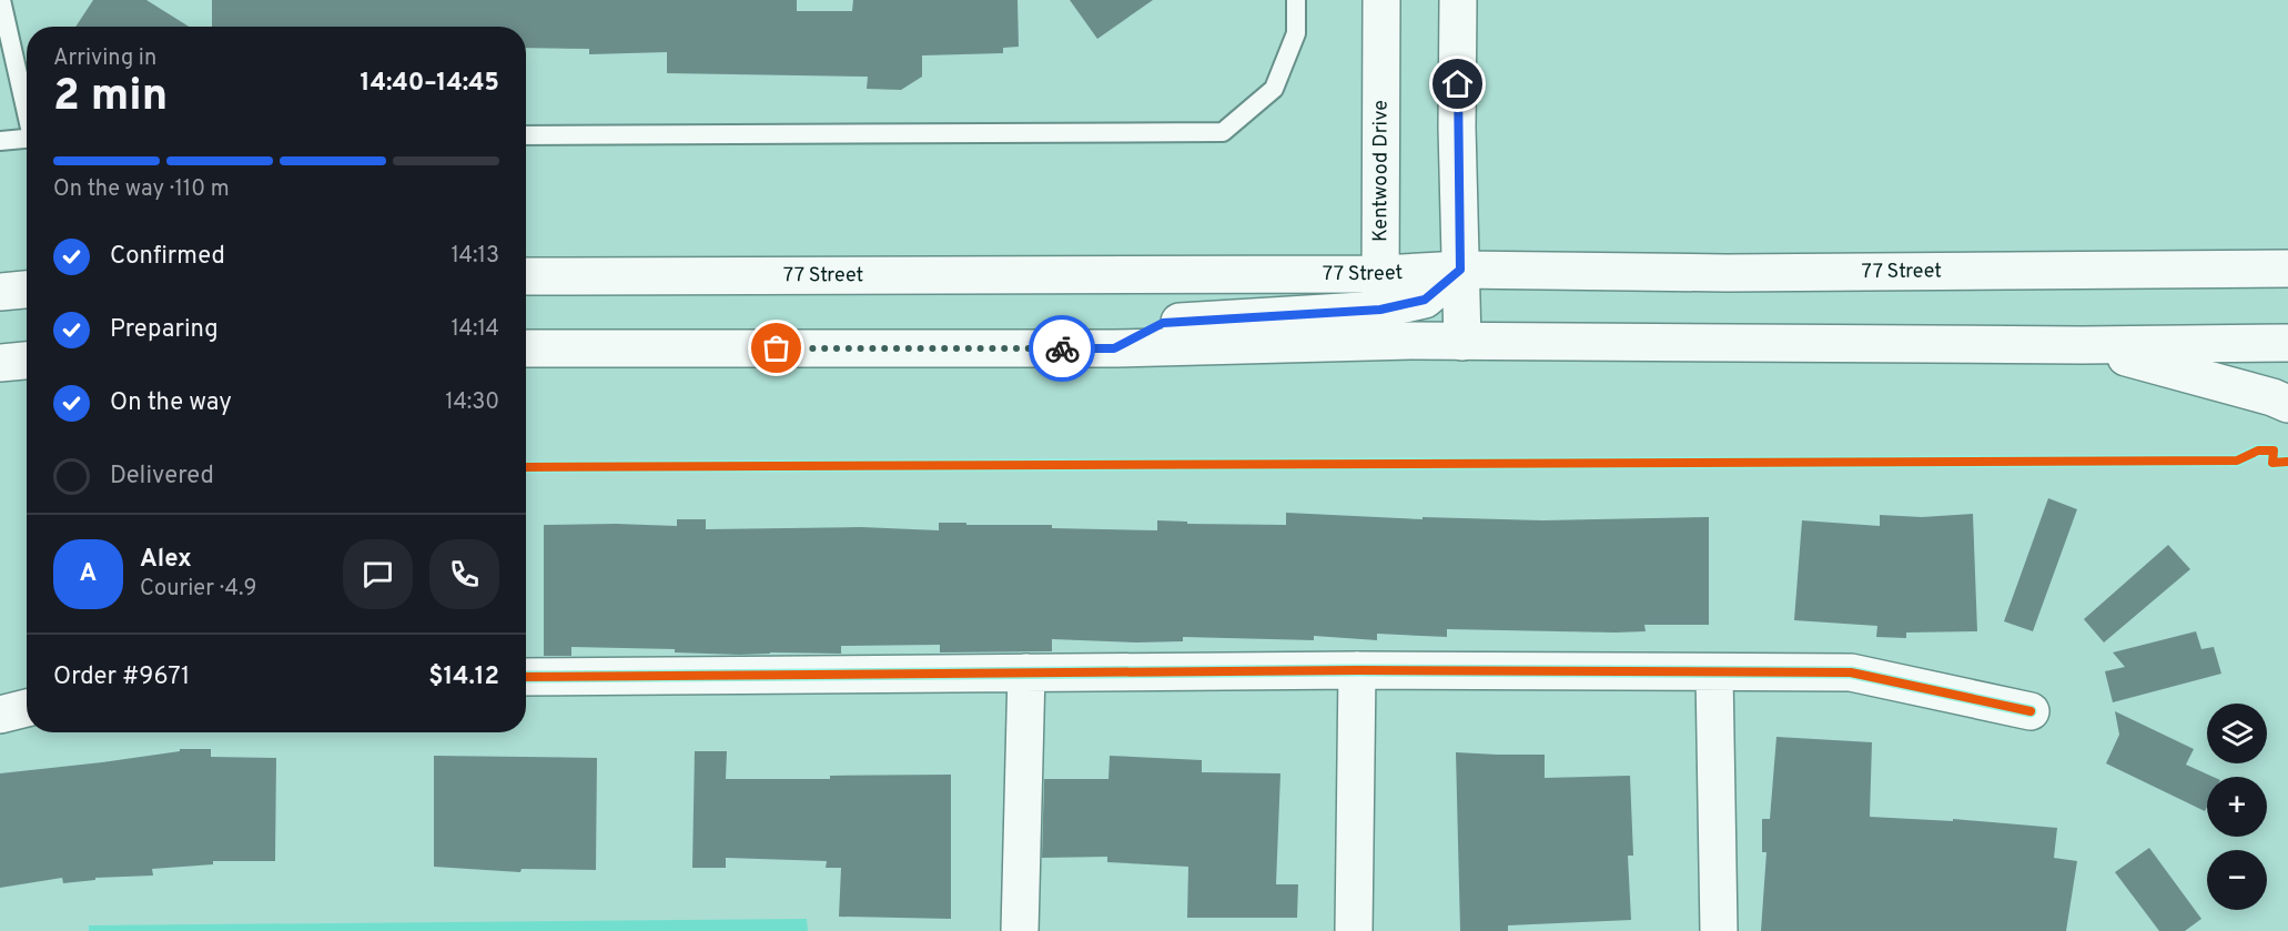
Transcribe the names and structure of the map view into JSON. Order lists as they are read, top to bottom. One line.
{"streets":{"main road":["Kentwood Drive","77 Street"]},"crossings":[["Kentwood Drive","77 Street"]],"page":{"heading":["2 min","Arriving in","14:40–14:45"],"panel":["Alex","Courier · 4.9","Order #9671","$14.12"],"bar":"On the way · 110 m","list":[["Confirmed","14:13"],["Preparing","14:14"],["On the way","14:30"],"Delivered"],"round":"A","map_buttons":["+","−"]}}
